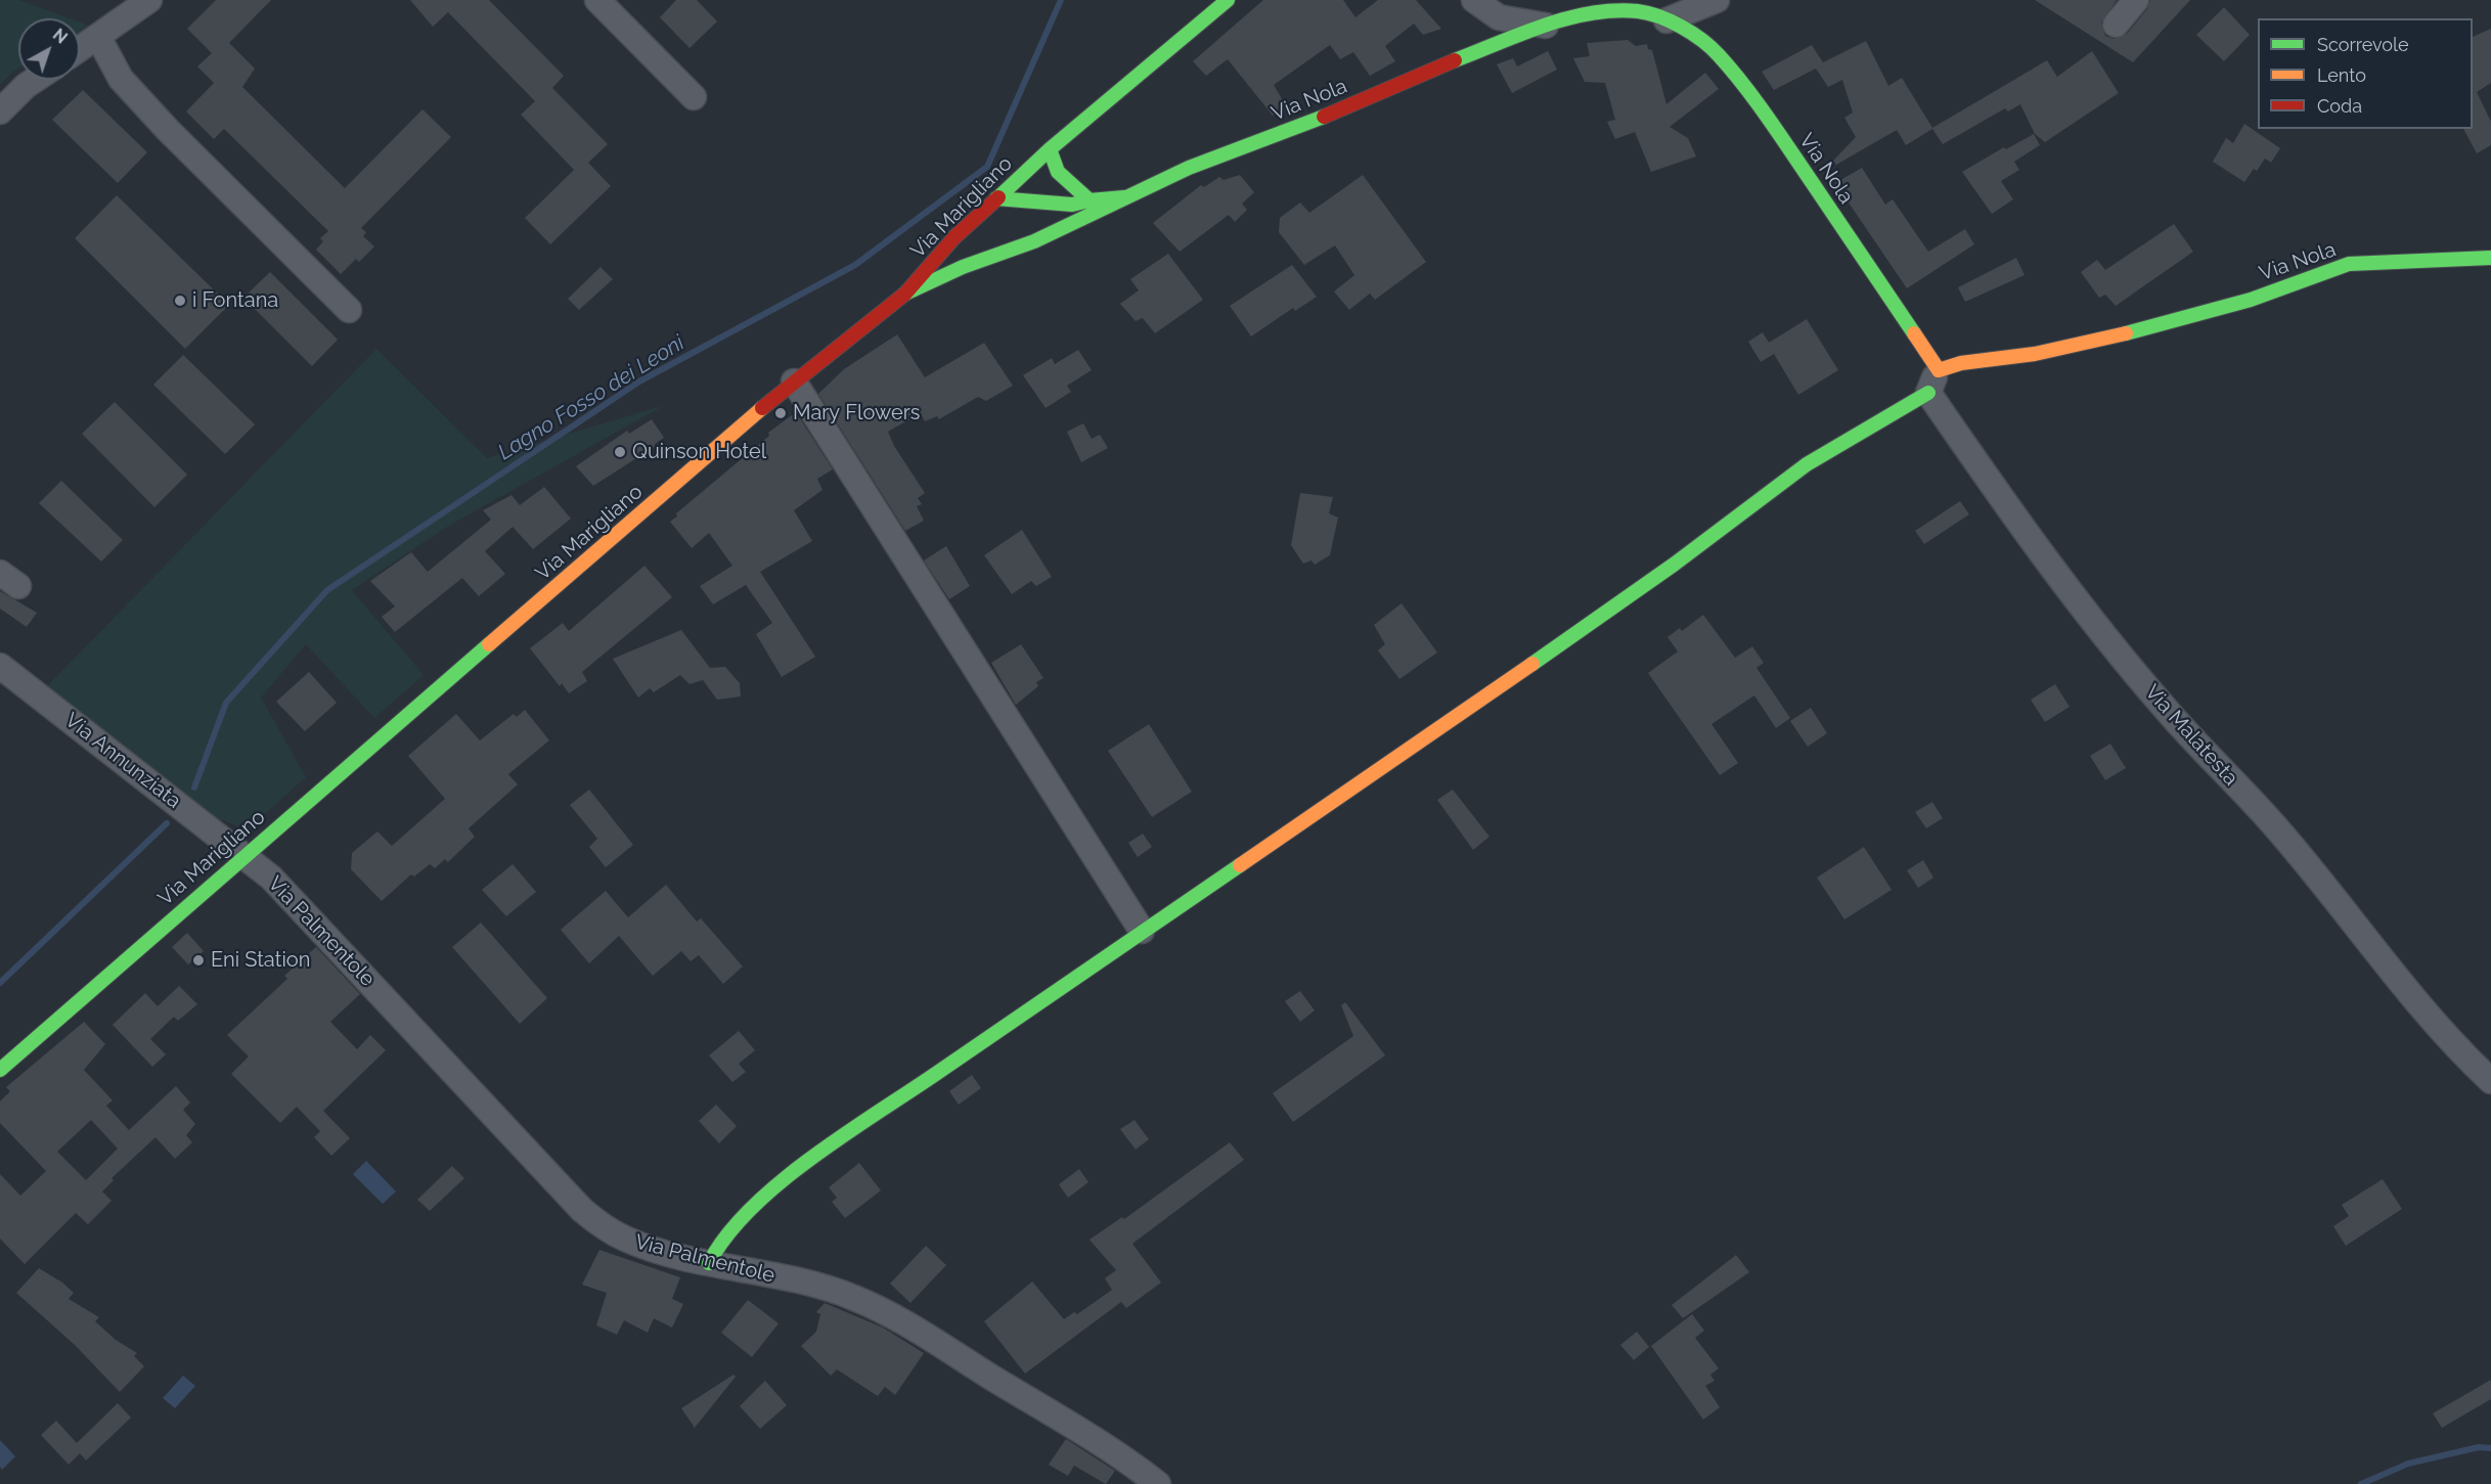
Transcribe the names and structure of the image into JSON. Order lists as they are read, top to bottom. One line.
{"streets":{"street":["Via Nola","Via Marigliano","Via Malatesta","Via Annunziata","Via Palmentole"]},"crossings":[["Via Nola","Via Marigliano"],["Via Marigliano","Via Annunziata"],["Via Marigliano","Via Palmentole"],["Via Annunziata","Via Palmentole"]],"water":["Lagno Fosso dei Leoni"],"places":["i Fontana","Mary Flowers","Quinson Hotel","Eni Station"],"legend":["Scorrevole","Lento","Coda"],"north":"top right"}
